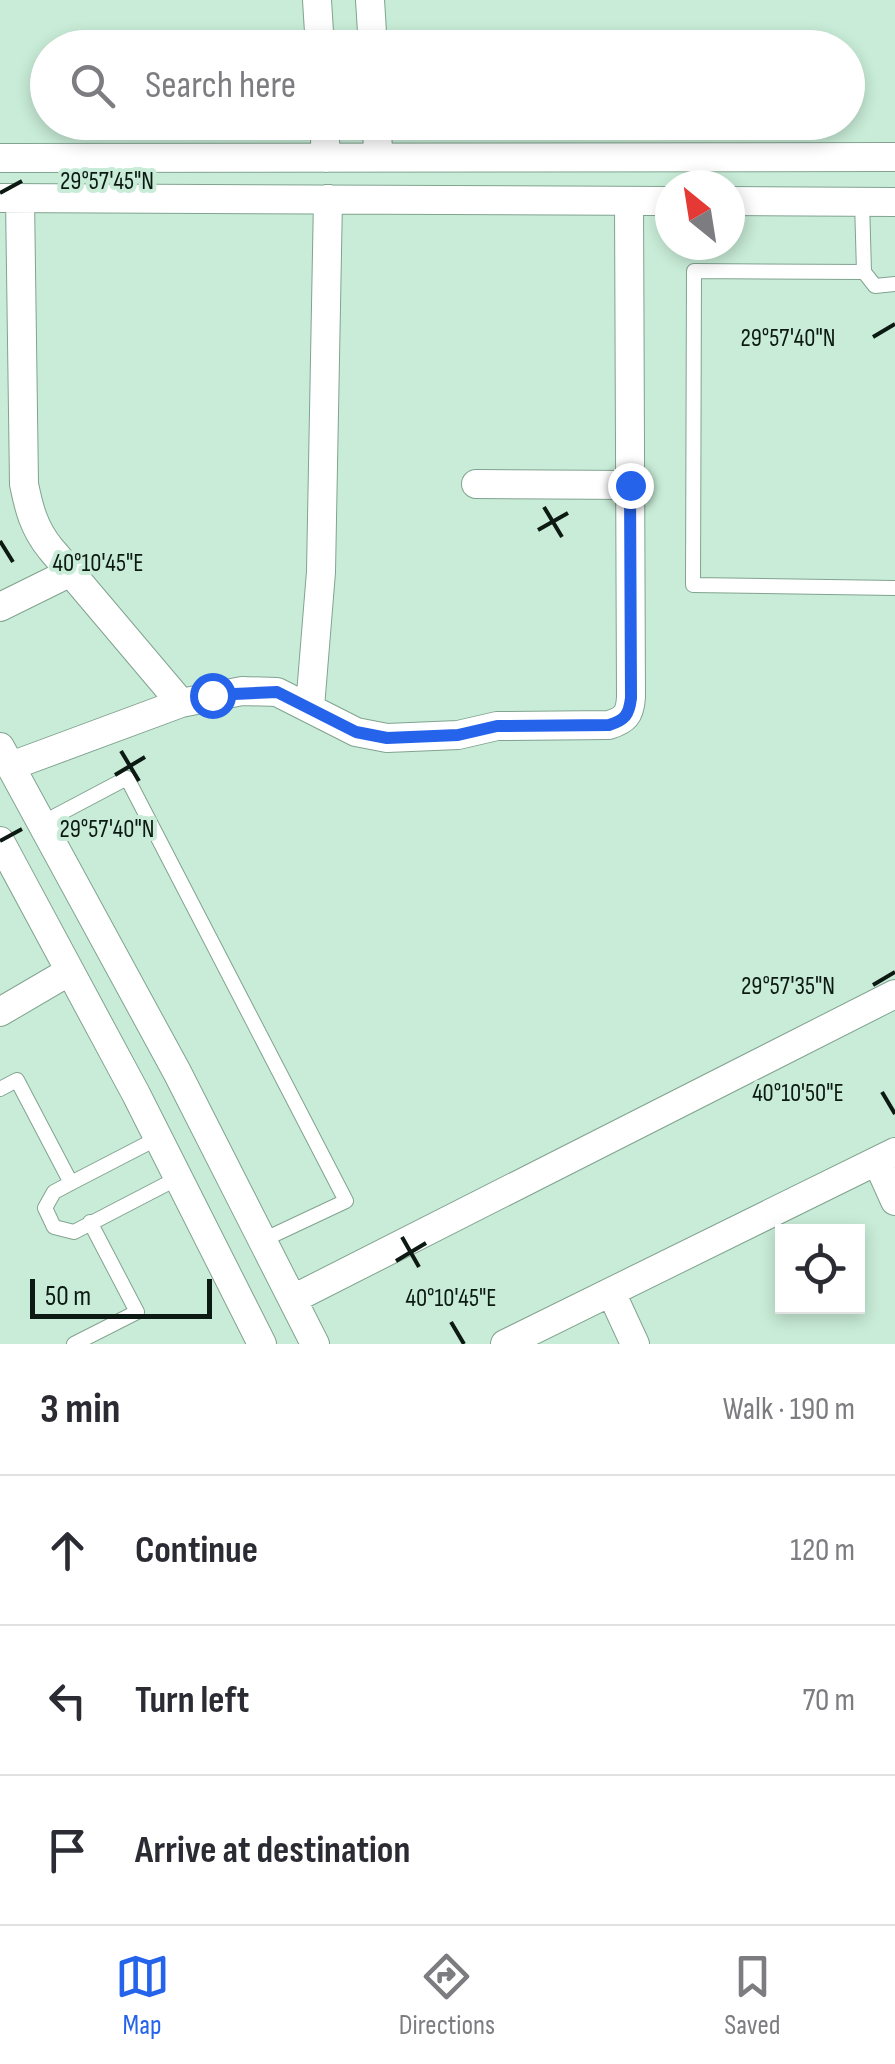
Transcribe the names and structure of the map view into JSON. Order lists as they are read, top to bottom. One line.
{"scale_bar":"50 m","north":"top left","page":{"search":"Search here","scale":"50 m","heading":["3 min","Walk · 190 m"],"list":[["Continue","120 m"],["Turn left","70 m"],"Arrive at destination"],"nav":["Map","Directions","Saved"]},"coordinates":["29°57'45\"N","29°57'40\"N","40°10'45\"E","29°57'35\"N","40°10'50\"E"]}
